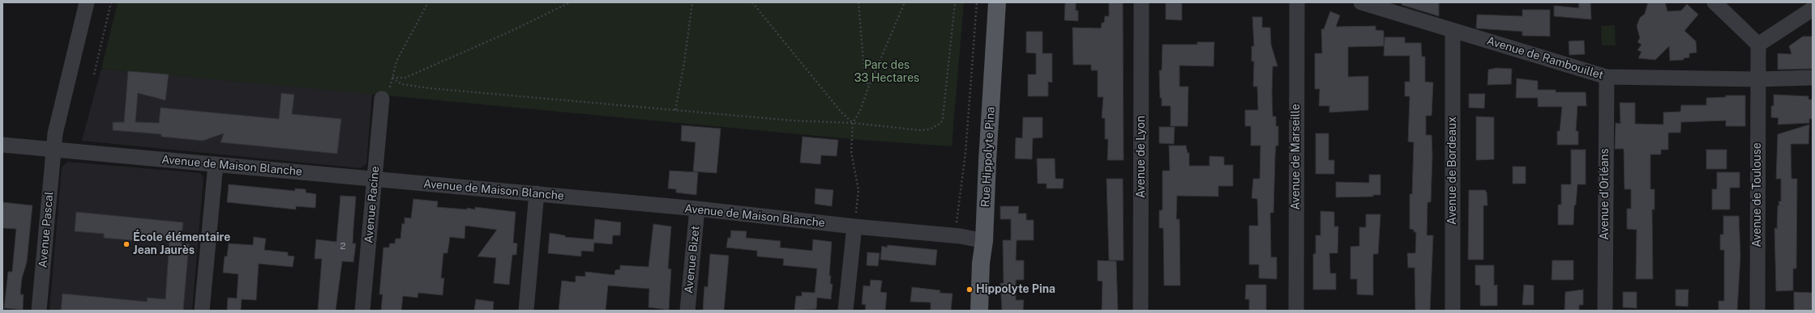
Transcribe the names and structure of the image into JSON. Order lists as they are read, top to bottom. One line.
{"streets":{"main road":["Rue Hippolyte Pina"],"street":["Avenue de Rambouillet","Avenue de Lyon","Avenue de Marseille","Avenue de Maison Blanche","Avenue de Bordeaux","Avenue d'Orléans","Avenue de Toulouse","Avenue Racine","Avenue Pascal","Avenue Bizet"]},"crossings":[["Avenue de Rambouillet","Avenue de Bordeaux"],["Avenue de Rambouillet","Avenue d'Orléans"],["Avenue de Rambouillet","Avenue de Toulouse"],["Rue Hippolyte Pina","Avenue de Maison Blanche"],["Avenue de Maison Blanche","Avenue Racine"],["Avenue de Maison Blanche","Avenue Pascal"],["Avenue de Maison Blanche","Avenue Bizet"]],"parks":["Parc des 33 Hectares"],"places":["École élémentaire Jean Jaurès","Hippolyte Pina"],"house_numbers":["2"]}
